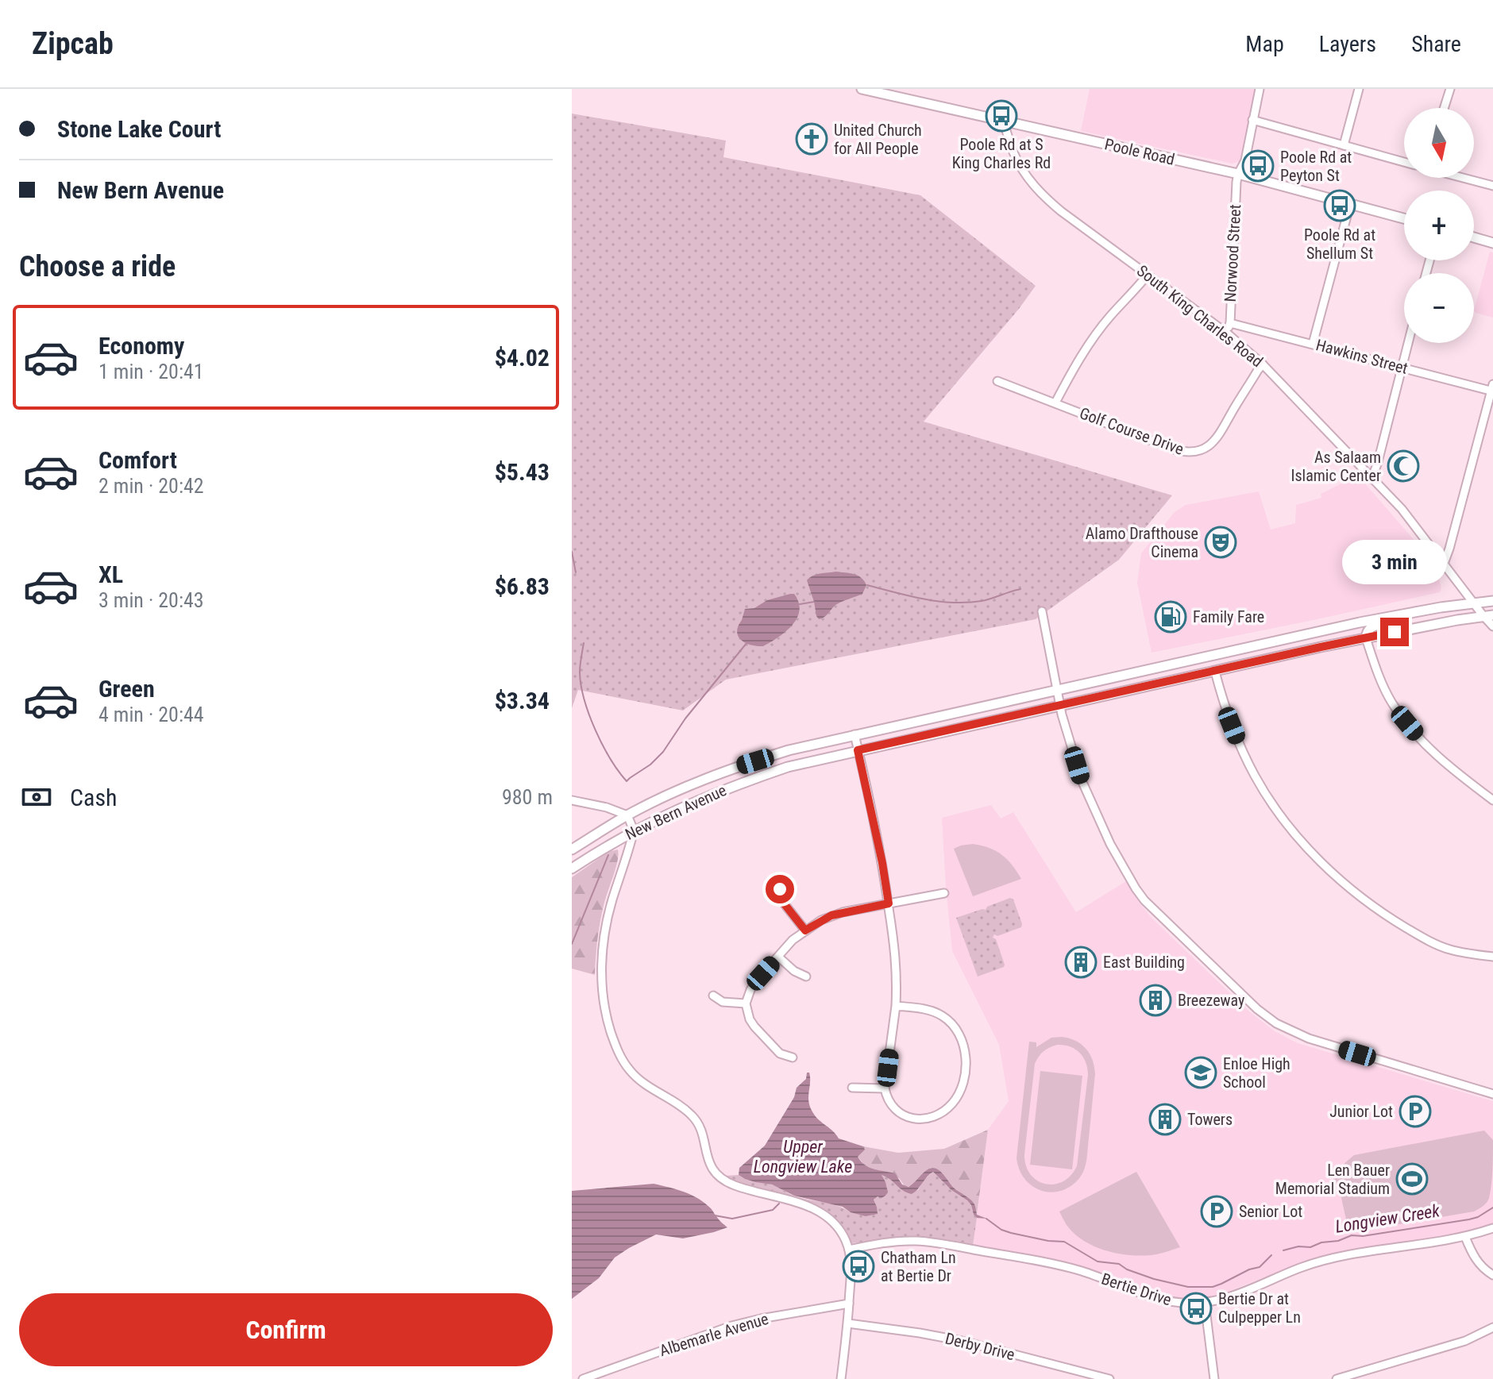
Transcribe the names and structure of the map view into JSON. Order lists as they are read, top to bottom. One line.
{"streets":{"main road":["Poole Road","New Bern Avenue"],"street":["Norwood Street","South King Charles Road","Hawkins Street","Golf Course Drive","Bertie Drive","Albemarle Avenue","Derby Drive"]},"crossings":[["Poole Road","Norwood Street"],["Poole Road","South King Charles Road"],["Norwood Street","South King Charles Road"],["Norwood Street","Hawkins Street"],["South King Charles Road","Golf Course Drive"],["South King Charles Road","New Bern Avenue"]],"water":["Upper Longview Lake","Longview Creek"],"places":{"bus stop":["Poole Rd at S King Charles Rd","Poole Rd at Peyton St","Poole Rd at Shellum St","Chatham Ln at Bertie Dr","Bertie Dr at Culpepper Ln"],"church":["United Church for All People"],"mosque":["As Salaam Islamic Center"],"theatre":["Alamo Drafthouse Cinema"],"fuel station":["Family Fare"],"building":["East Building","Breezeway","Towers"],"school or university":["Enloe High School"],"parking":["Junior Lot","Senior Lot"],"sports":["Len Bauer Memorial Stadium"]},"north":"bottom","page":{"header":"Zipcab","nav":["Map","Layers","Share"],"banner":["Stone Lake Court","New Bern Avenue"],"map_buttons":["+","−"],"heading":"Choose a ride","list":[{"name":"Economy","note":"1 min · 20:41","value":"$4.02"},{"name":"Comfort","note":"2 min · 20:42","value":"$5.43"},{"name":"XL","note":"3 min · 20:43","value":"$6.83"},{"name":"Green","note":"4 min · 20:44","value":"$3.34"}],"bubble":"3 min","pay":["Cash","980 m"],"buttons":"Confirm"}}
